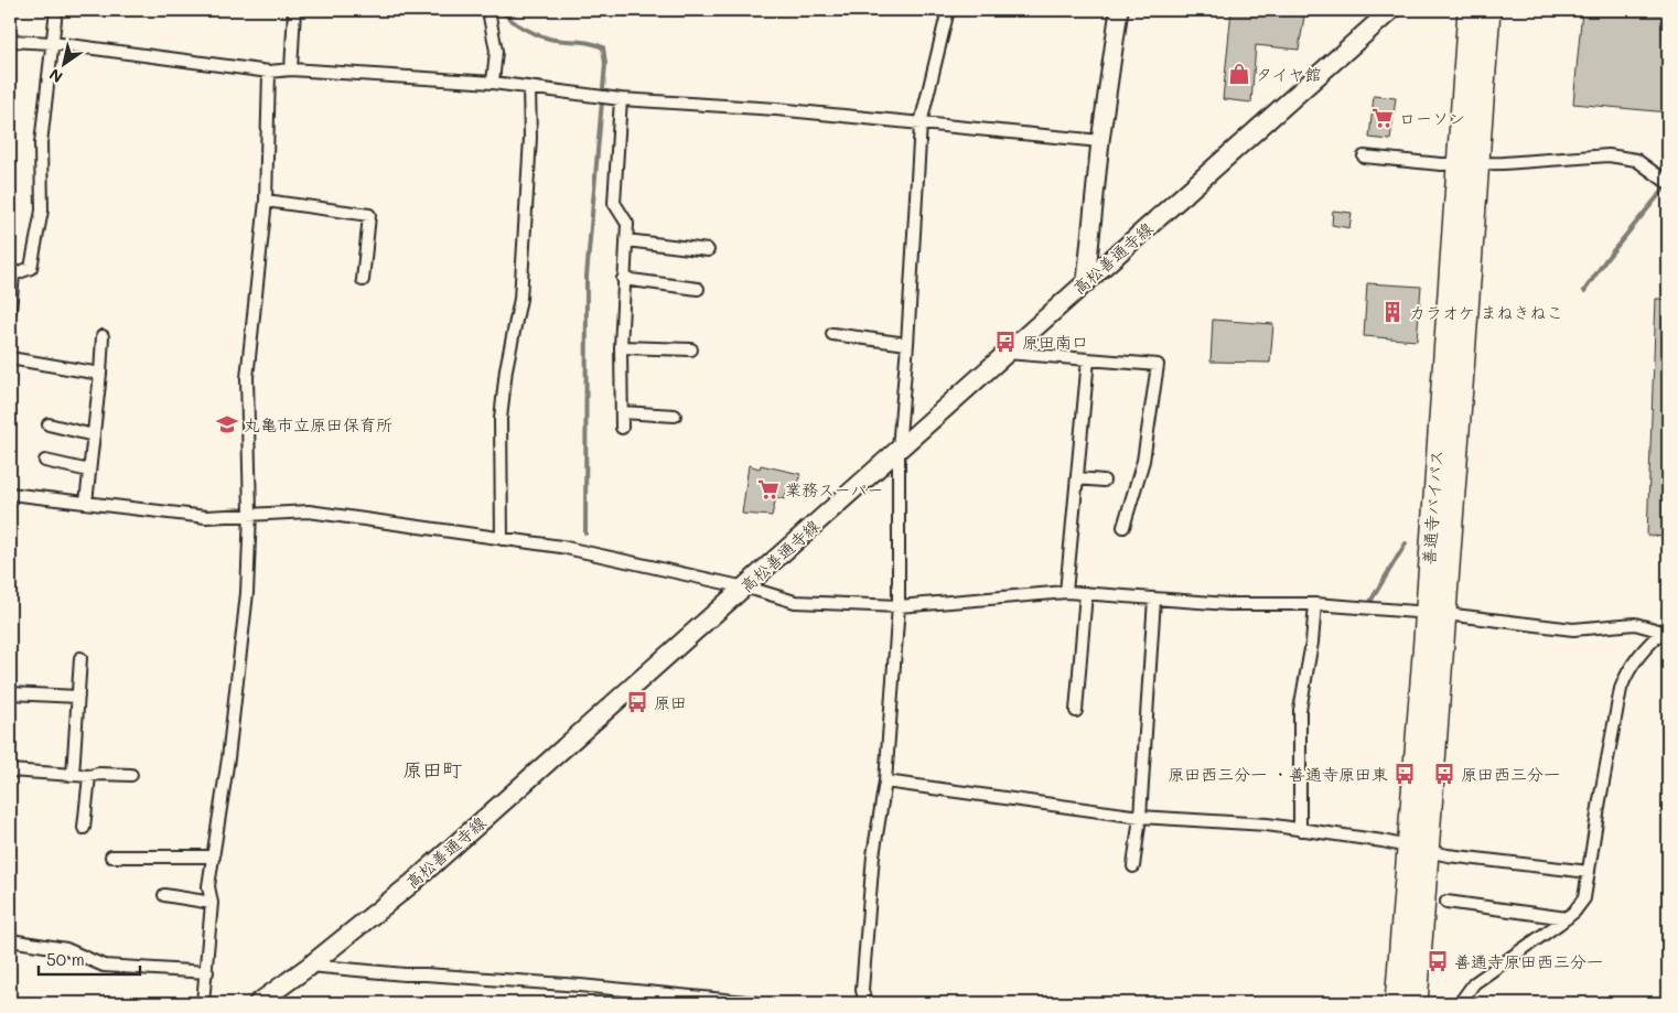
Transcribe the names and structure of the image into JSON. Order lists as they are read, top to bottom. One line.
{"streets":{"highway":["善通寺バイパス"],"main road":["高松善通寺線"]},"districts":["原田町"],"places":{"shop":["タイヤ館"],"supermarket":["ローソン","業務スーパー"],"building":["カラオケ まねきねこ"],"bus stop":["原田南口","原田","原田西三分一 ・善通寺原田東","原田西三分一","善通寺原田西三分一"],"school or university":["丸亀市立原田保育所"]},"scale_bar":"50 m","north":"bottom left"}
